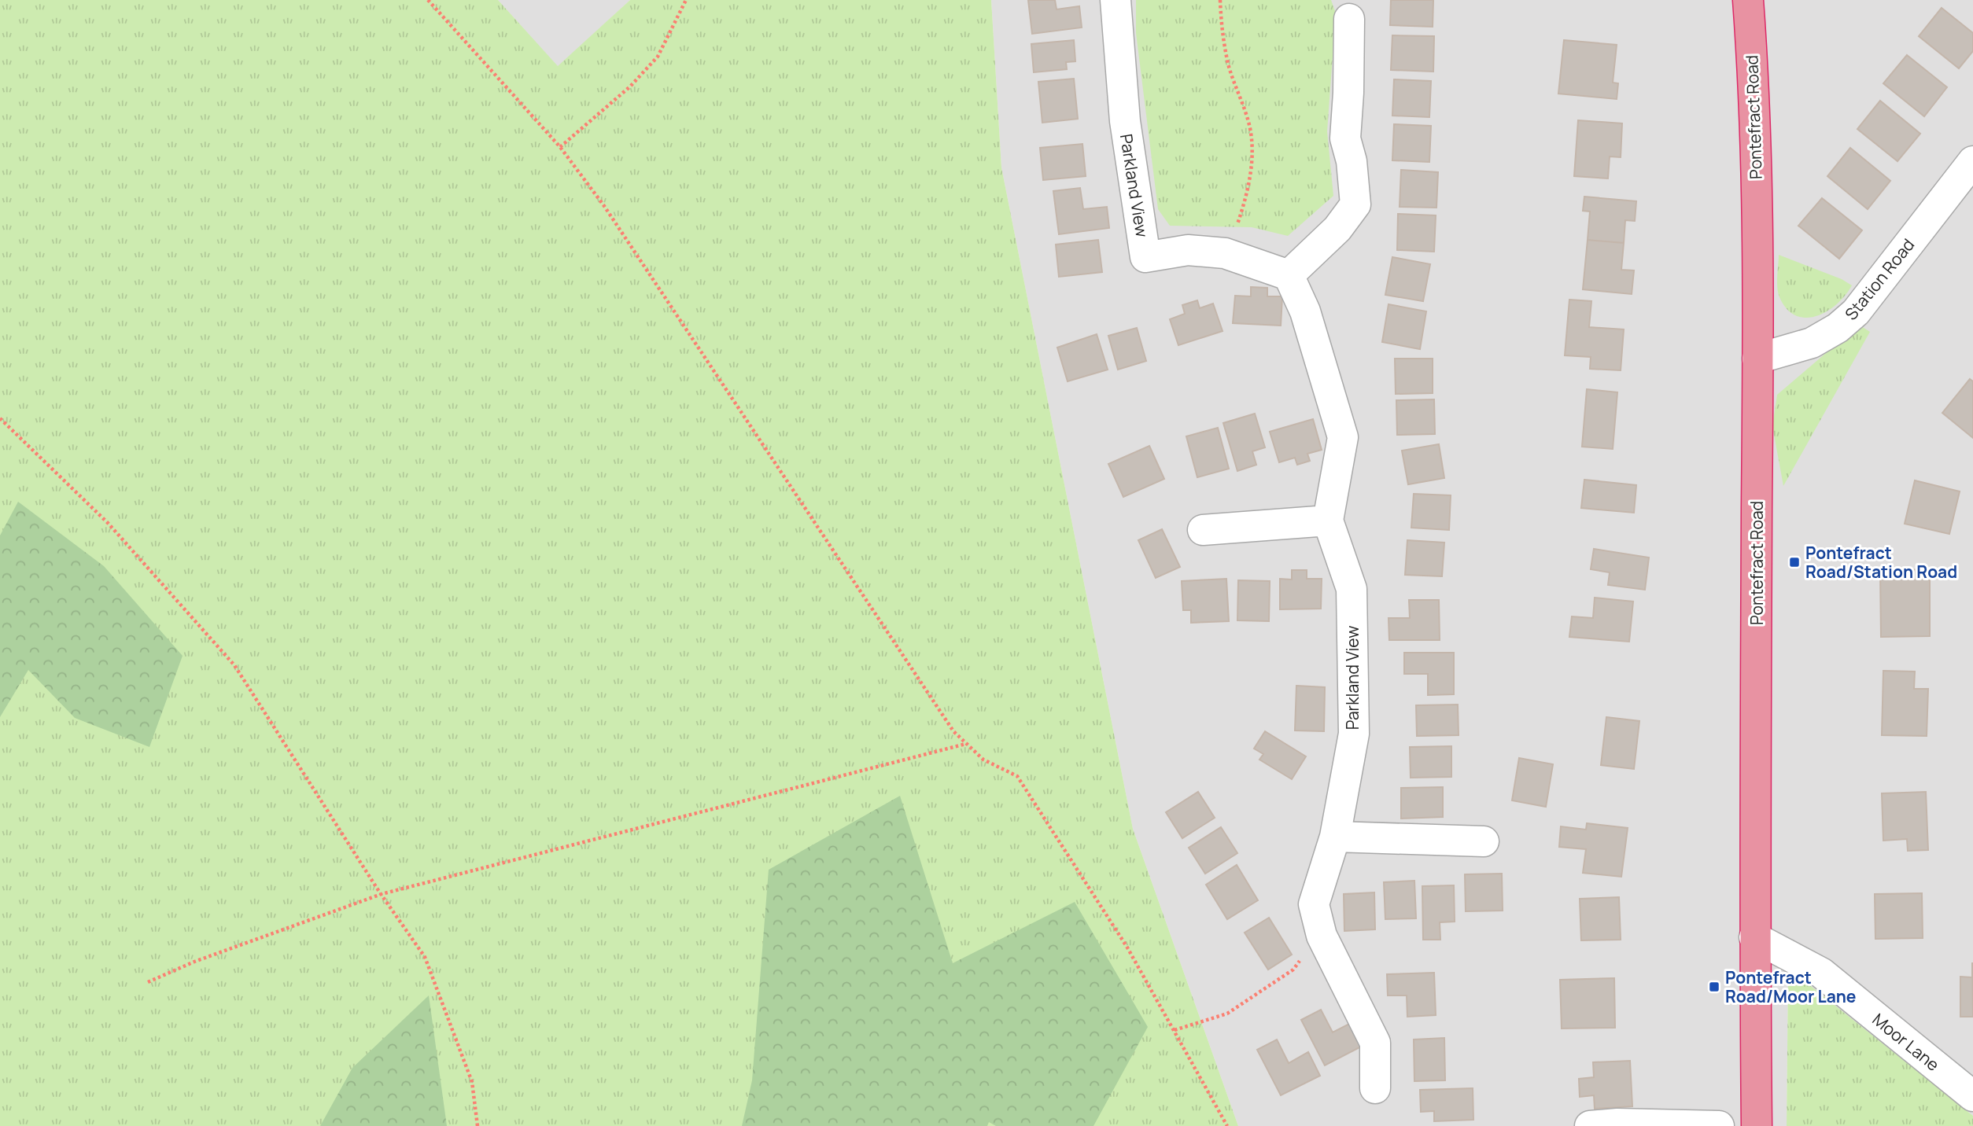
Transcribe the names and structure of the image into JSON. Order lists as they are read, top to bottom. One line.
{"streets":{"highway":["Pontefract Road"],"street":["Parkland View","Station Road","Moor Lane"]},"crossings":[["Pontefract Road","Station Road"],["Pontefract Road","Moor Lane"]],"places":{"transit":["Pontefract Road/Station Road","Pontefract Road/Moor Lane"]}}
